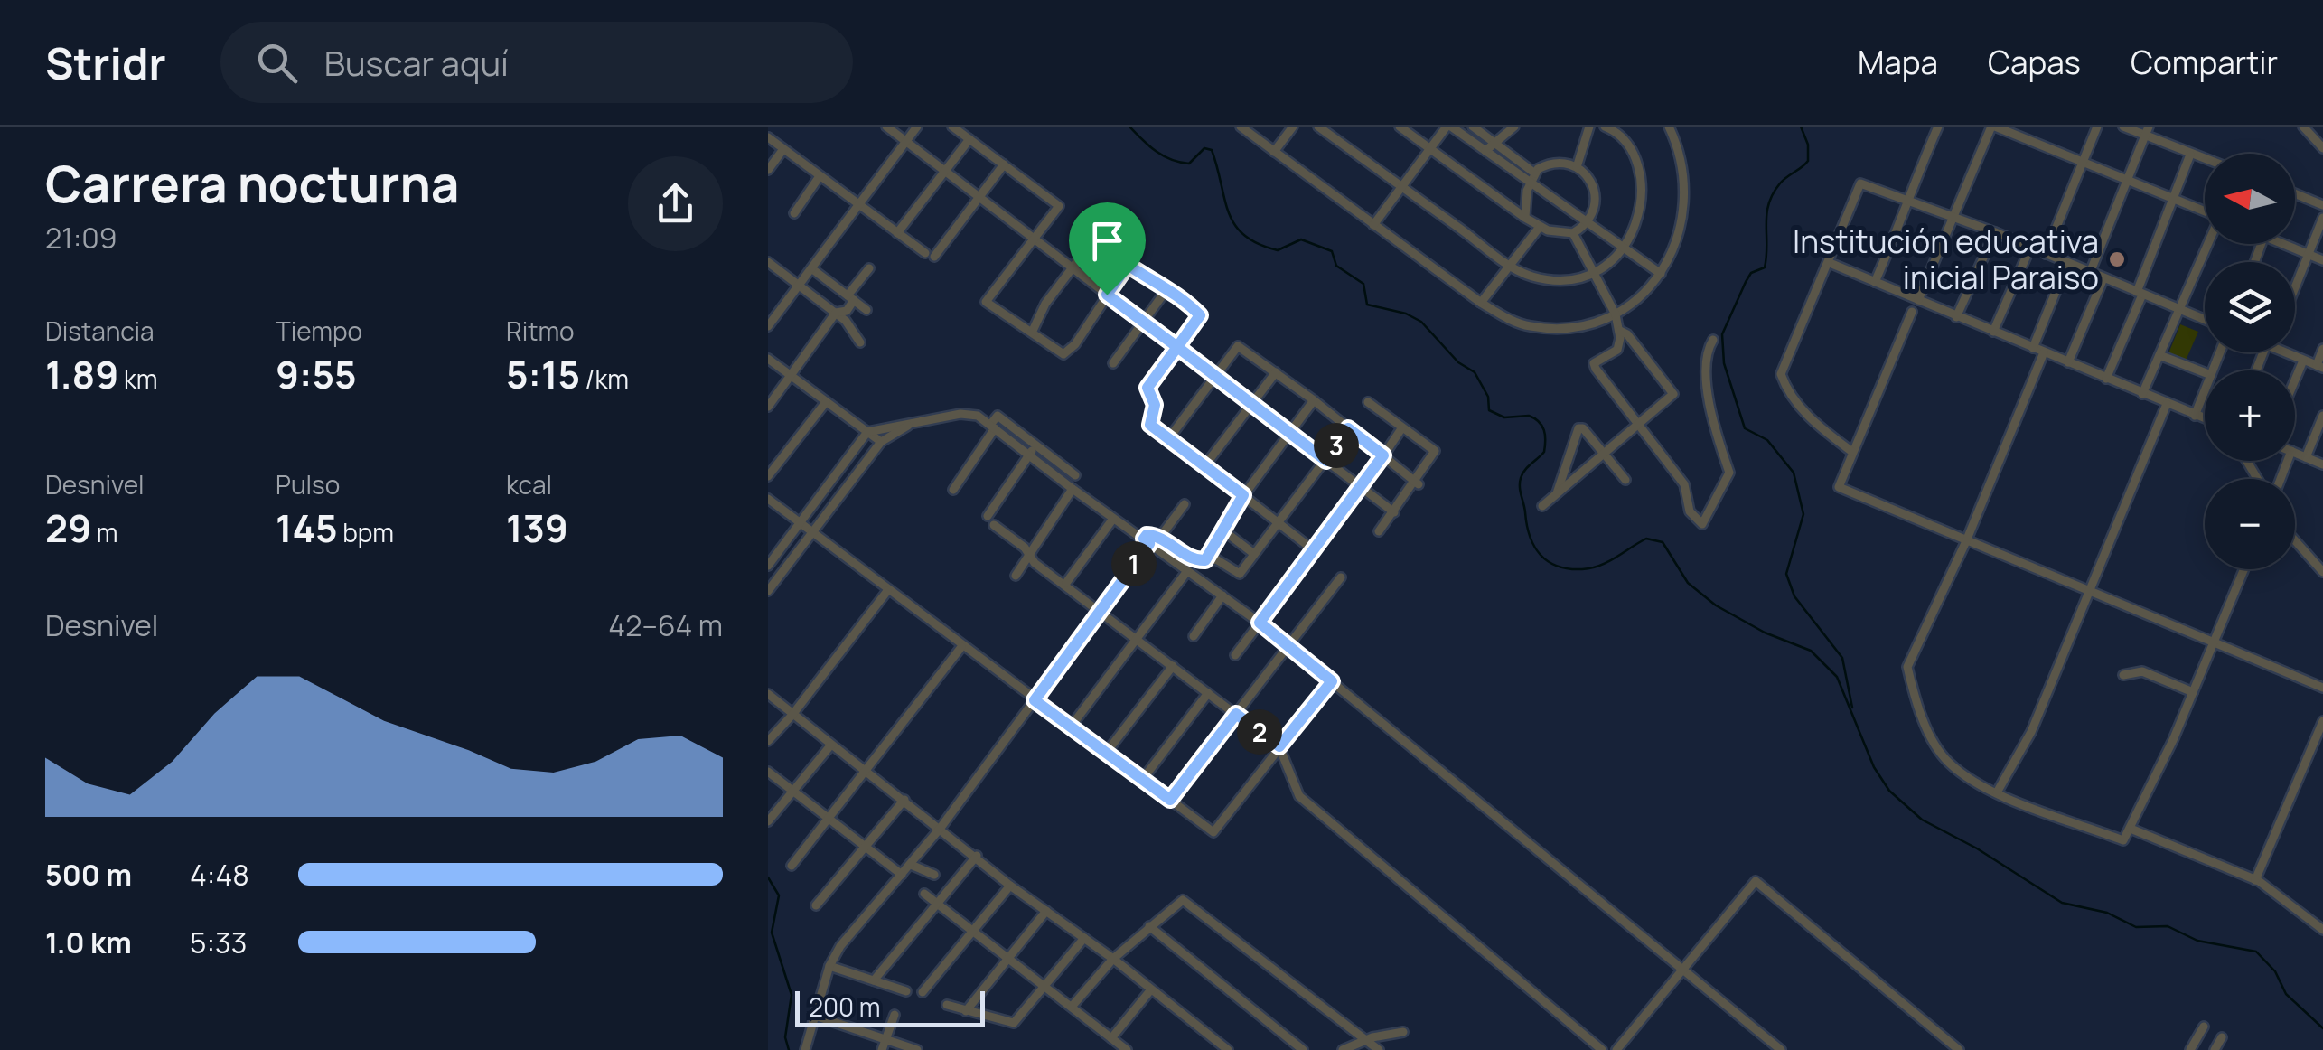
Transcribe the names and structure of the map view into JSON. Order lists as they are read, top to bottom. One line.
{"places":["Institución educativa inicial Paraiso"],"scale_bar":"200 m","north":"left","page":{"header":"Stridr","search":"Buscar aquí","nav":["Mapa","Capas","Compartir"],"heading":["Carrera nocturna","21:09"],"map_buttons":["+","−"],"stats":[["Distancia","1.89 km"],["Tiempo","9:55"],["Ritmo","5:15 /km"],["Desnivel","29 m"],["Pulso","145 bpm"],["kcal","139"]],"pins":["3","1","2"],"chart":["Desnivel","42–64 m"],"list":[{"name":"500 m","note":"4:48"},{"name":"1.0 km","note":"5:33"}],"scale":"200 m"}}
